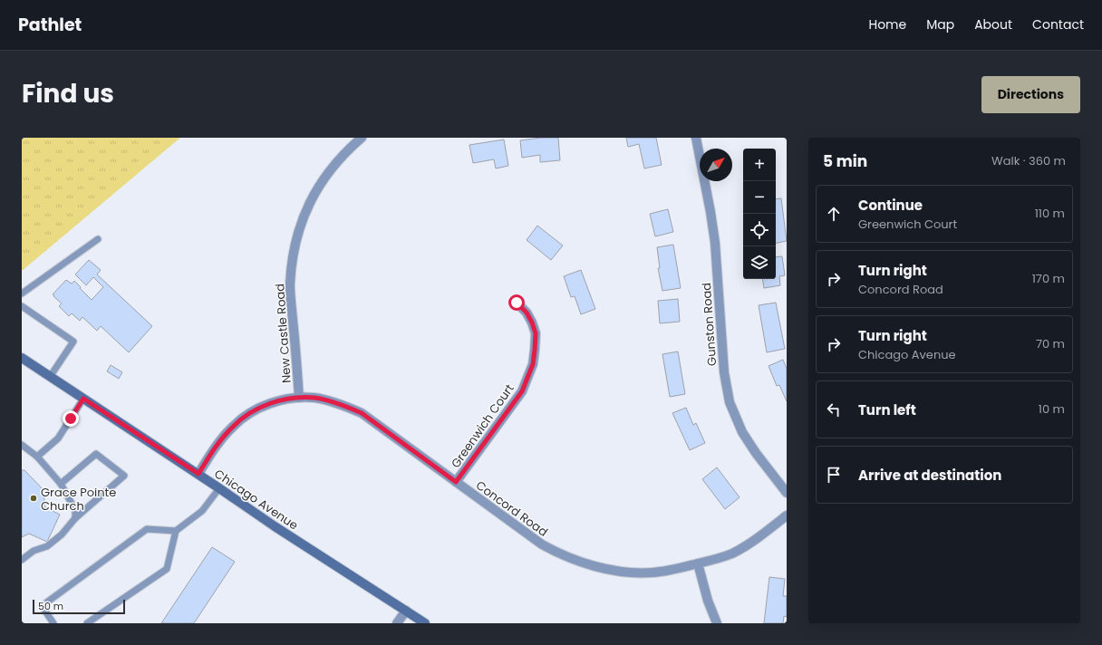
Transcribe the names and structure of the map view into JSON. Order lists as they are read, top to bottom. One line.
{"streets":{"main road":["Chicago Avenue"],"street":["Gunston Road","New Castle Road","Greenwich Court","Concord Road"]},"crossings":[["New Castle Road","Concord Road"],["Greenwich Court","Concord Road"],["Chicago Avenue","Concord Road"]],"places":["Grace Pointe Church"],"scale_bar":"50 m","north":"top right","page":{"header":"Pathlet","nav":["Home","Map","About","Contact"],"title":"Find us","buttons":"Directions","heading":["5 min","Walk · 360 m"],"map_buttons":["+","−"],"list":[["Continue","Greenwich Court","110 m"],["Turn right","Concord Road","170 m"],["Turn right","Chicago Avenue","70 m"],["Turn left","10 m"],"Arrive at destination"],"scale":"50 m"}}
